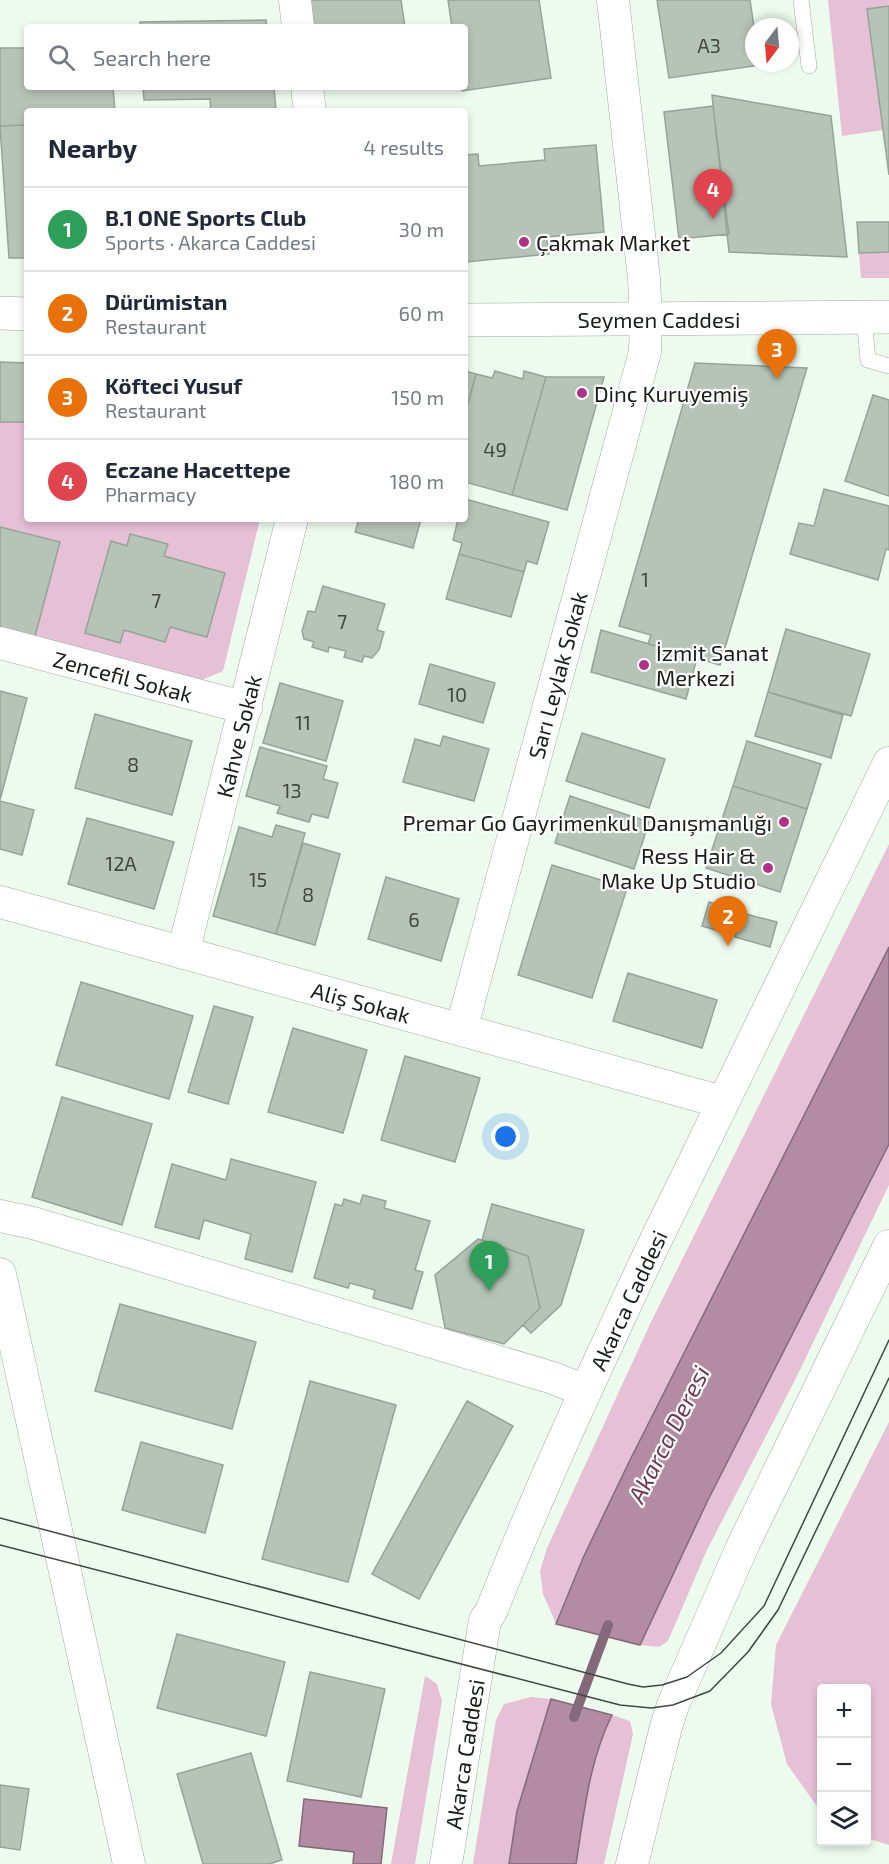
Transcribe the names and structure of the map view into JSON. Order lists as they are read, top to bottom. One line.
{"streets":{"main road":["Seymen Caddesi"],"street":["Sarı Leylak Sokak","Zencefil Sokak","Kahve Sokak","Aliş Sokak","Akarca Caddesi"]},"crossings":[["Seymen Caddesi","Sarı Leylak Sokak"],["Sarı Leylak Sokak","Aliş Sokak"],["Zencefil Sokak","Kahve Sokak"],["Kahve Sokak","Aliş Sokak"],["Aliş Sokak","Akarca Caddesi"]],"water":["Akarca Deresi"],"places":["Çakmak Market","Dinç Kuruyemiş","İzmit Sanat Merkezi","Premar Go Gayrimenkul Danışmanlığı","Ress Hair & Make Up Studio"],"house_numbers":["A3","49","1","7","7","10","11","8","13","12A","15","8","6"],"north":"bottom","page":{"search":"Search here","heading":["Nearby","4 results"],"pins":["4","3","2","1"],"list":[{"mark":"1","name":"B.1 ONE Sports Club","note":"Sports · Akarca Caddesi","value":"30 m"},{"mark":"2","name":"Dürümistan","note":"Restaurant","value":"60 m"},{"mark":"3","name":"Köfteci Yusuf","note":"Restaurant","value":"150 m"},{"mark":"4","name":"Eczane Hacettepe","note":"Pharmacy","value":"180 m"}],"map_buttons":["+","−"]}}
